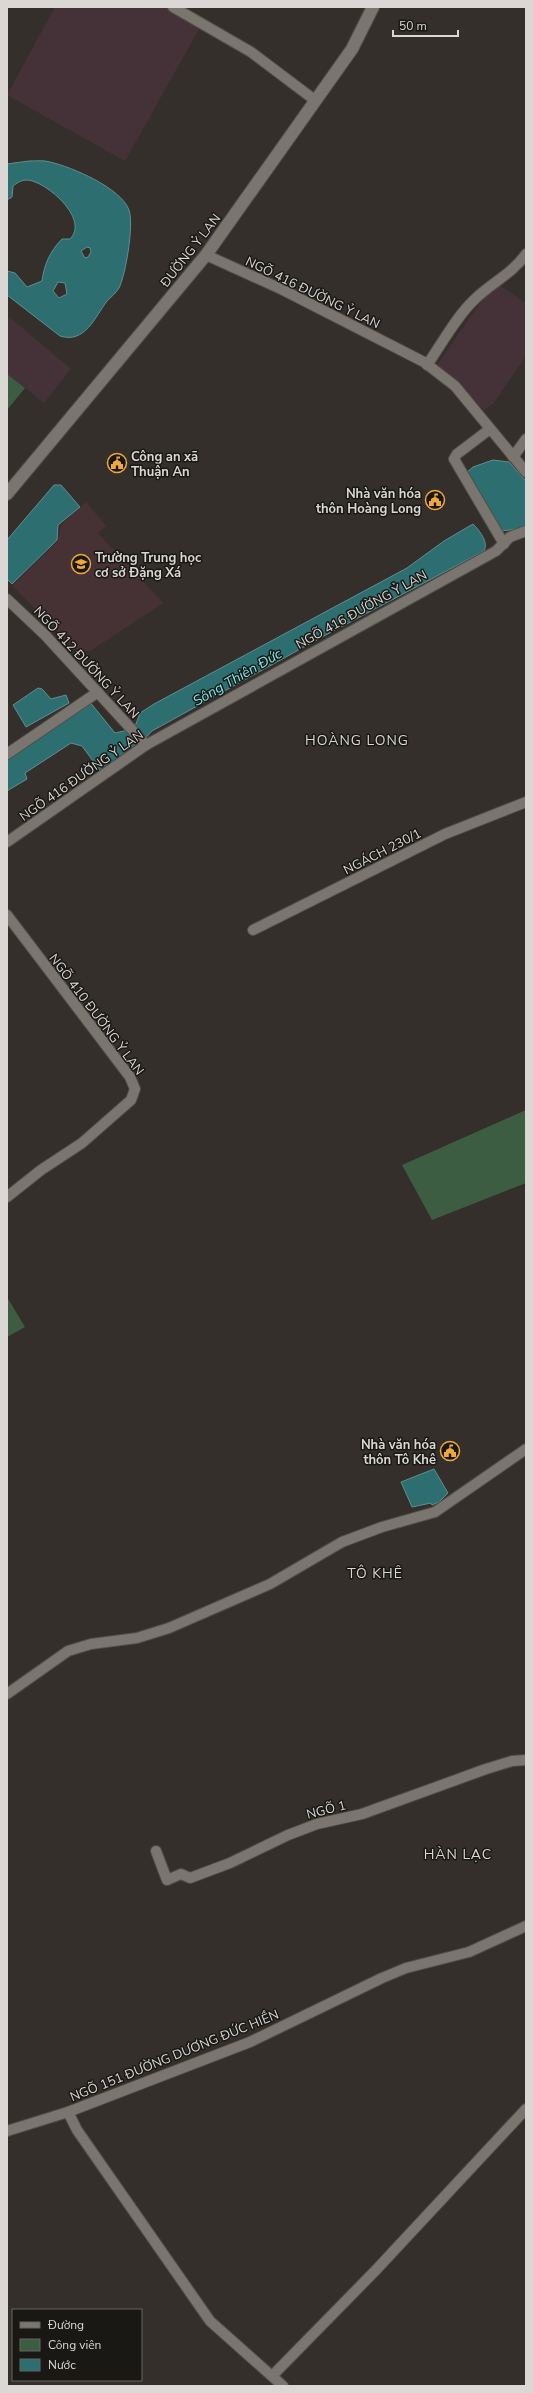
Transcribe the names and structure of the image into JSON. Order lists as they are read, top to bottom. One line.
{"streets":{"main road":["ĐƯỜNG Ỷ LAN"],"street":["NGÕ 416 ĐƯỜNG Ỷ LAN","NGÕ 412 ĐƯỜNG Ỷ LAN","NGÁCH 230/1","NGÕ 410 ĐƯỜNG Ỷ LAN","NGÕ 1","NGÕ 151 ĐƯỜNG DƯƠNG ĐỨC HIỀN"]},"crossings":[["ĐƯỜNG Ỷ LAN","NGÕ 416 ĐƯỜNG Ỷ LAN"],["NGÕ 416 ĐƯỜNG Ỷ LAN","NGÕ 412 ĐƯỜNG Ỷ LAN"]],"districts":["HOÀNG LONG","TÔ KHÊ","HÀN LẠC"],"water":["Sông Thiên Đức"],"places":{"public building":["Công an xã Thuận An","Nhà văn hóa thôn Hoàng Long","Nhà văn hóa thôn Tô Khê"],"school or university":["Trường Trung học cơ sở Đặng Xá"]},"legend":["Đường","Công viên","Nước"],"scale_bar":"50 m"}
